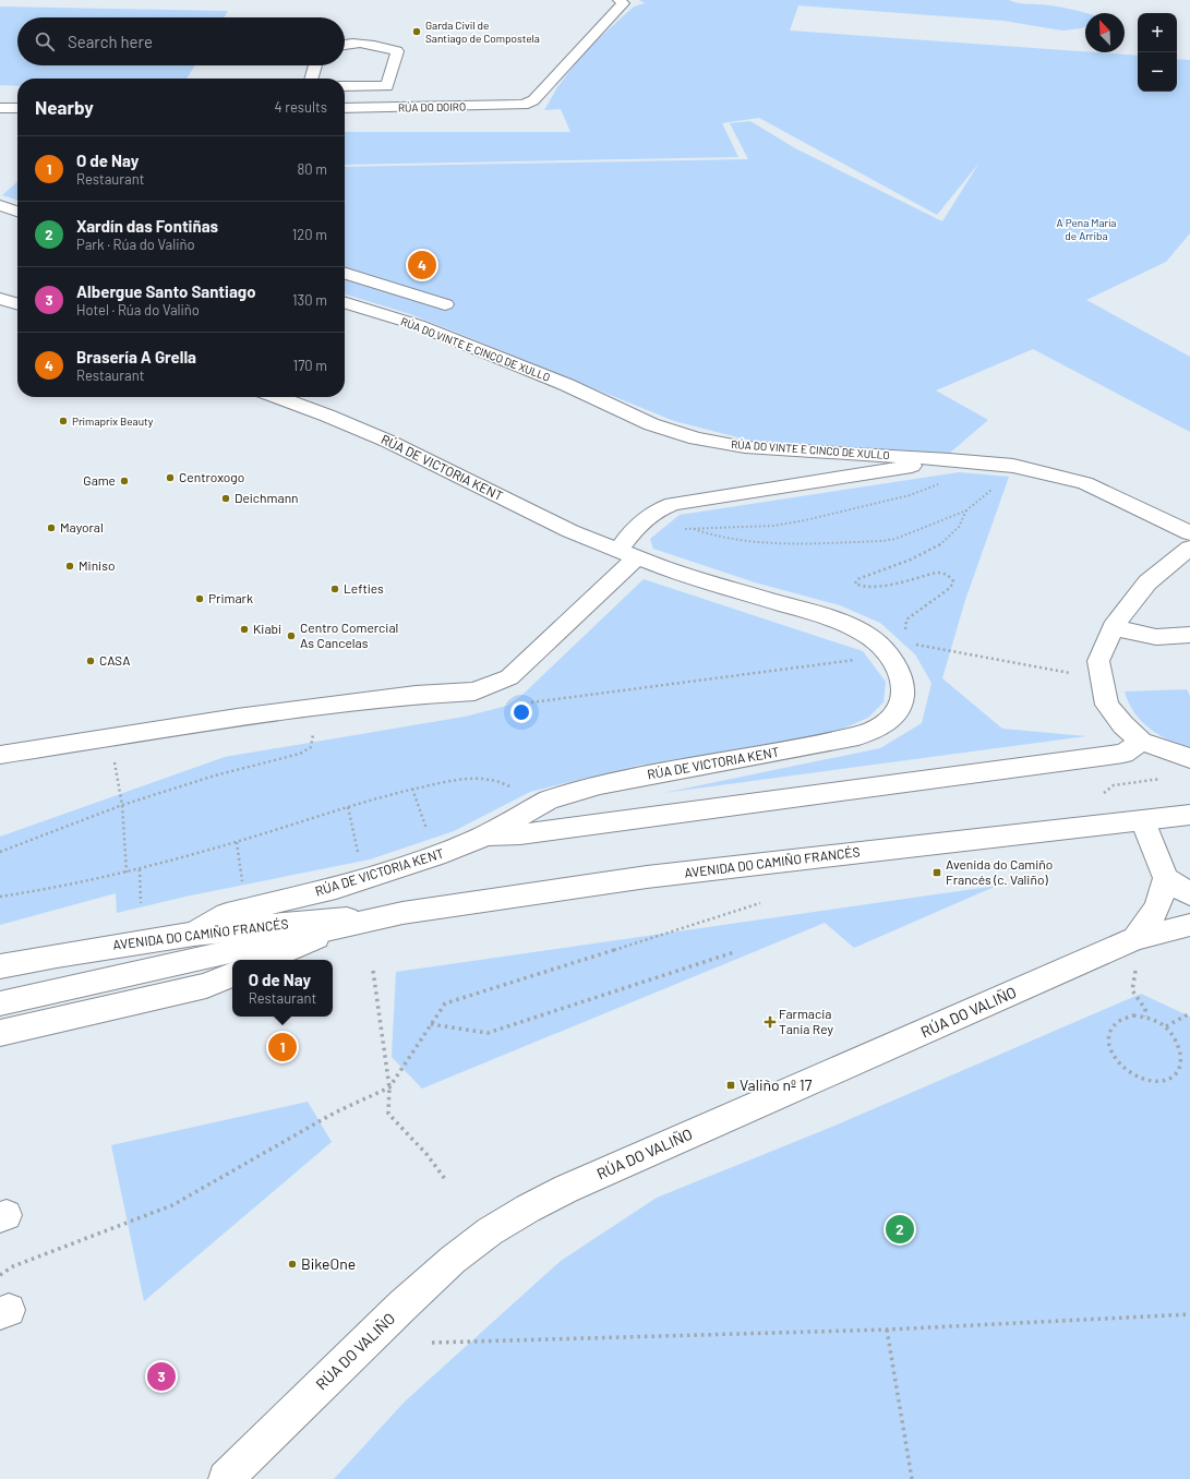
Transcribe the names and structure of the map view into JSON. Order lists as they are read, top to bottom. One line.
{"streets":{"street":["RÚA DO DOIRO","RÚA DO VINTE E CINCO DE XULLO","RÚA DE VICTORIA KENT","AVENIDA DO CAMIÑO FRANCÉS","RÚA DO VALIÑO"]},"crossings":[["RÚA DE VICTORIA KENT","AVENIDA DO CAMIÑO FRANCÉS"]],"parks":["A Pena María de Arriba"],"places":{"other":["Garda Civil de Santiago de Compostela","Primaprix Beauty","Centroxogo","Game","Deichmann","Mayoral","Miniso","Lefties","Primark","Kiabi","Centro Comercial As Cancelas","CASA","BikeOne"],"transit":["Avenida do Camiño Francés (c. Valiño)","Valiño nº 17"],"health":["Farmacia Tania Rey"]},"north":"top left","page":{"map_buttons":["+","−"],"search":"Search here","heading":["Nearby","4 results"],"list":[{"mark":"1","name":"O de Nay","note":"Restaurant","value":"80 m"},{"mark":"2","name":"Xardín das Fontiñas","note":"Park · Rúa do Valiño","value":"120 m"},{"mark":"3","name":"Albergue Santo Santiago","note":"Hotel · Rúa do Valiño","value":"130 m"},{"mark":"4","name":"Brasería A Grella","note":"Restaurant","value":"170 m"}],"pins":["4","1","2","3"],"popup":["O de Nay","Restaurant"]}}
